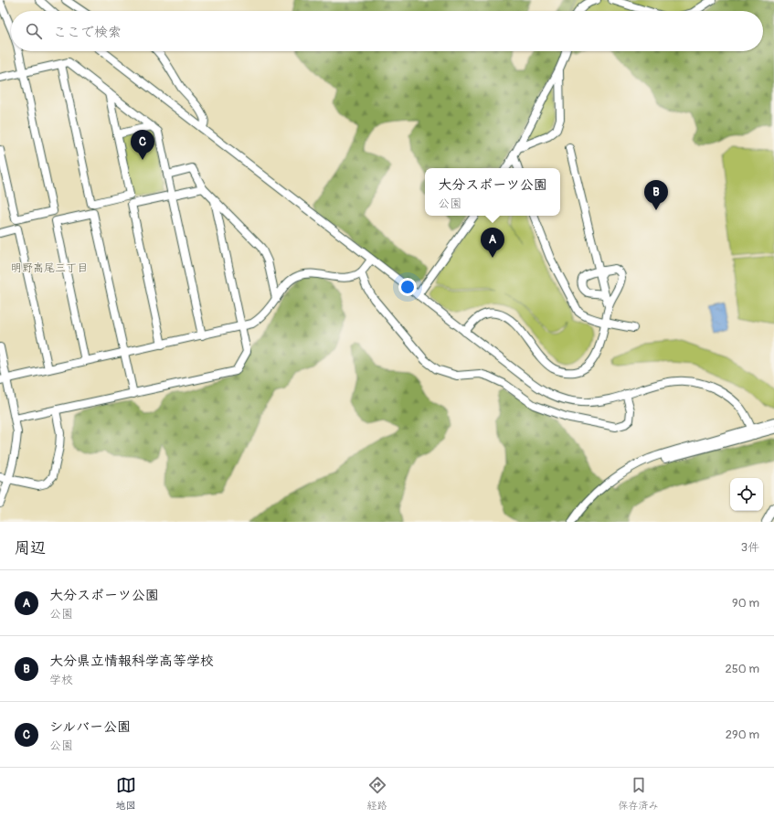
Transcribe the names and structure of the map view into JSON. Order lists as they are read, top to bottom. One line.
{"districts":["明野高尾三丁目"],"page":{"search":"ここで検索","pins":["C","B","A"],"popup":["大分スポーツ公園","公園"],"heading":["周辺","3件"],"list":[{"mark":"A","name":"大分スポーツ公園","note":"公園","value":"90 m"},{"mark":"B","name":"大分県立情報科学高等学校","note":"学校","value":"250 m"},{"mark":"C","name":"シルバー公園","note":"公園","value":"290 m"}],"nav":["地図","経路","保存済み"]}}
